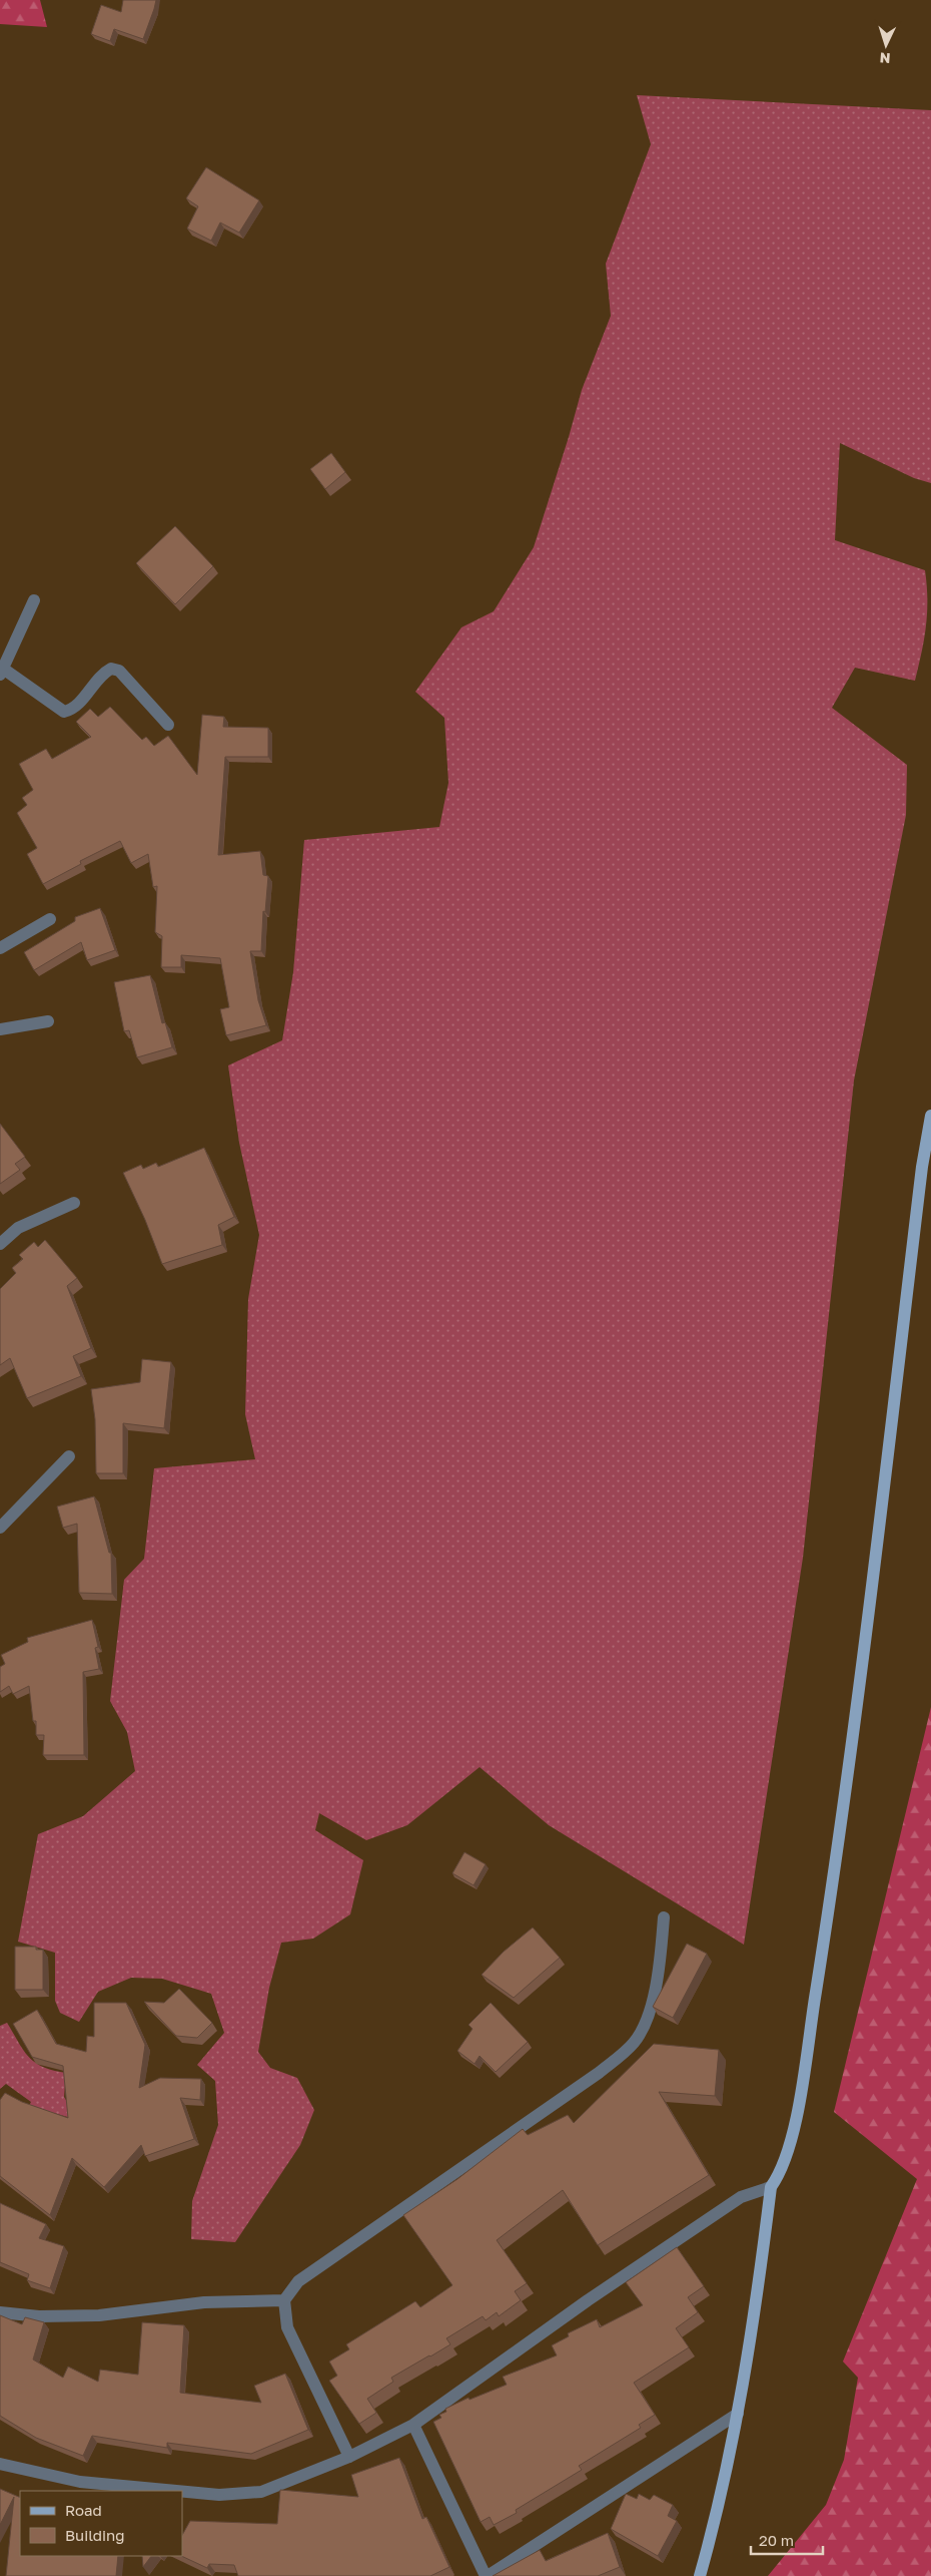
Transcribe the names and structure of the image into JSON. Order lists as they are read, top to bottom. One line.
{"legend":["Road","Building"],"scale_bar":"20 m","north":"bottom"}
